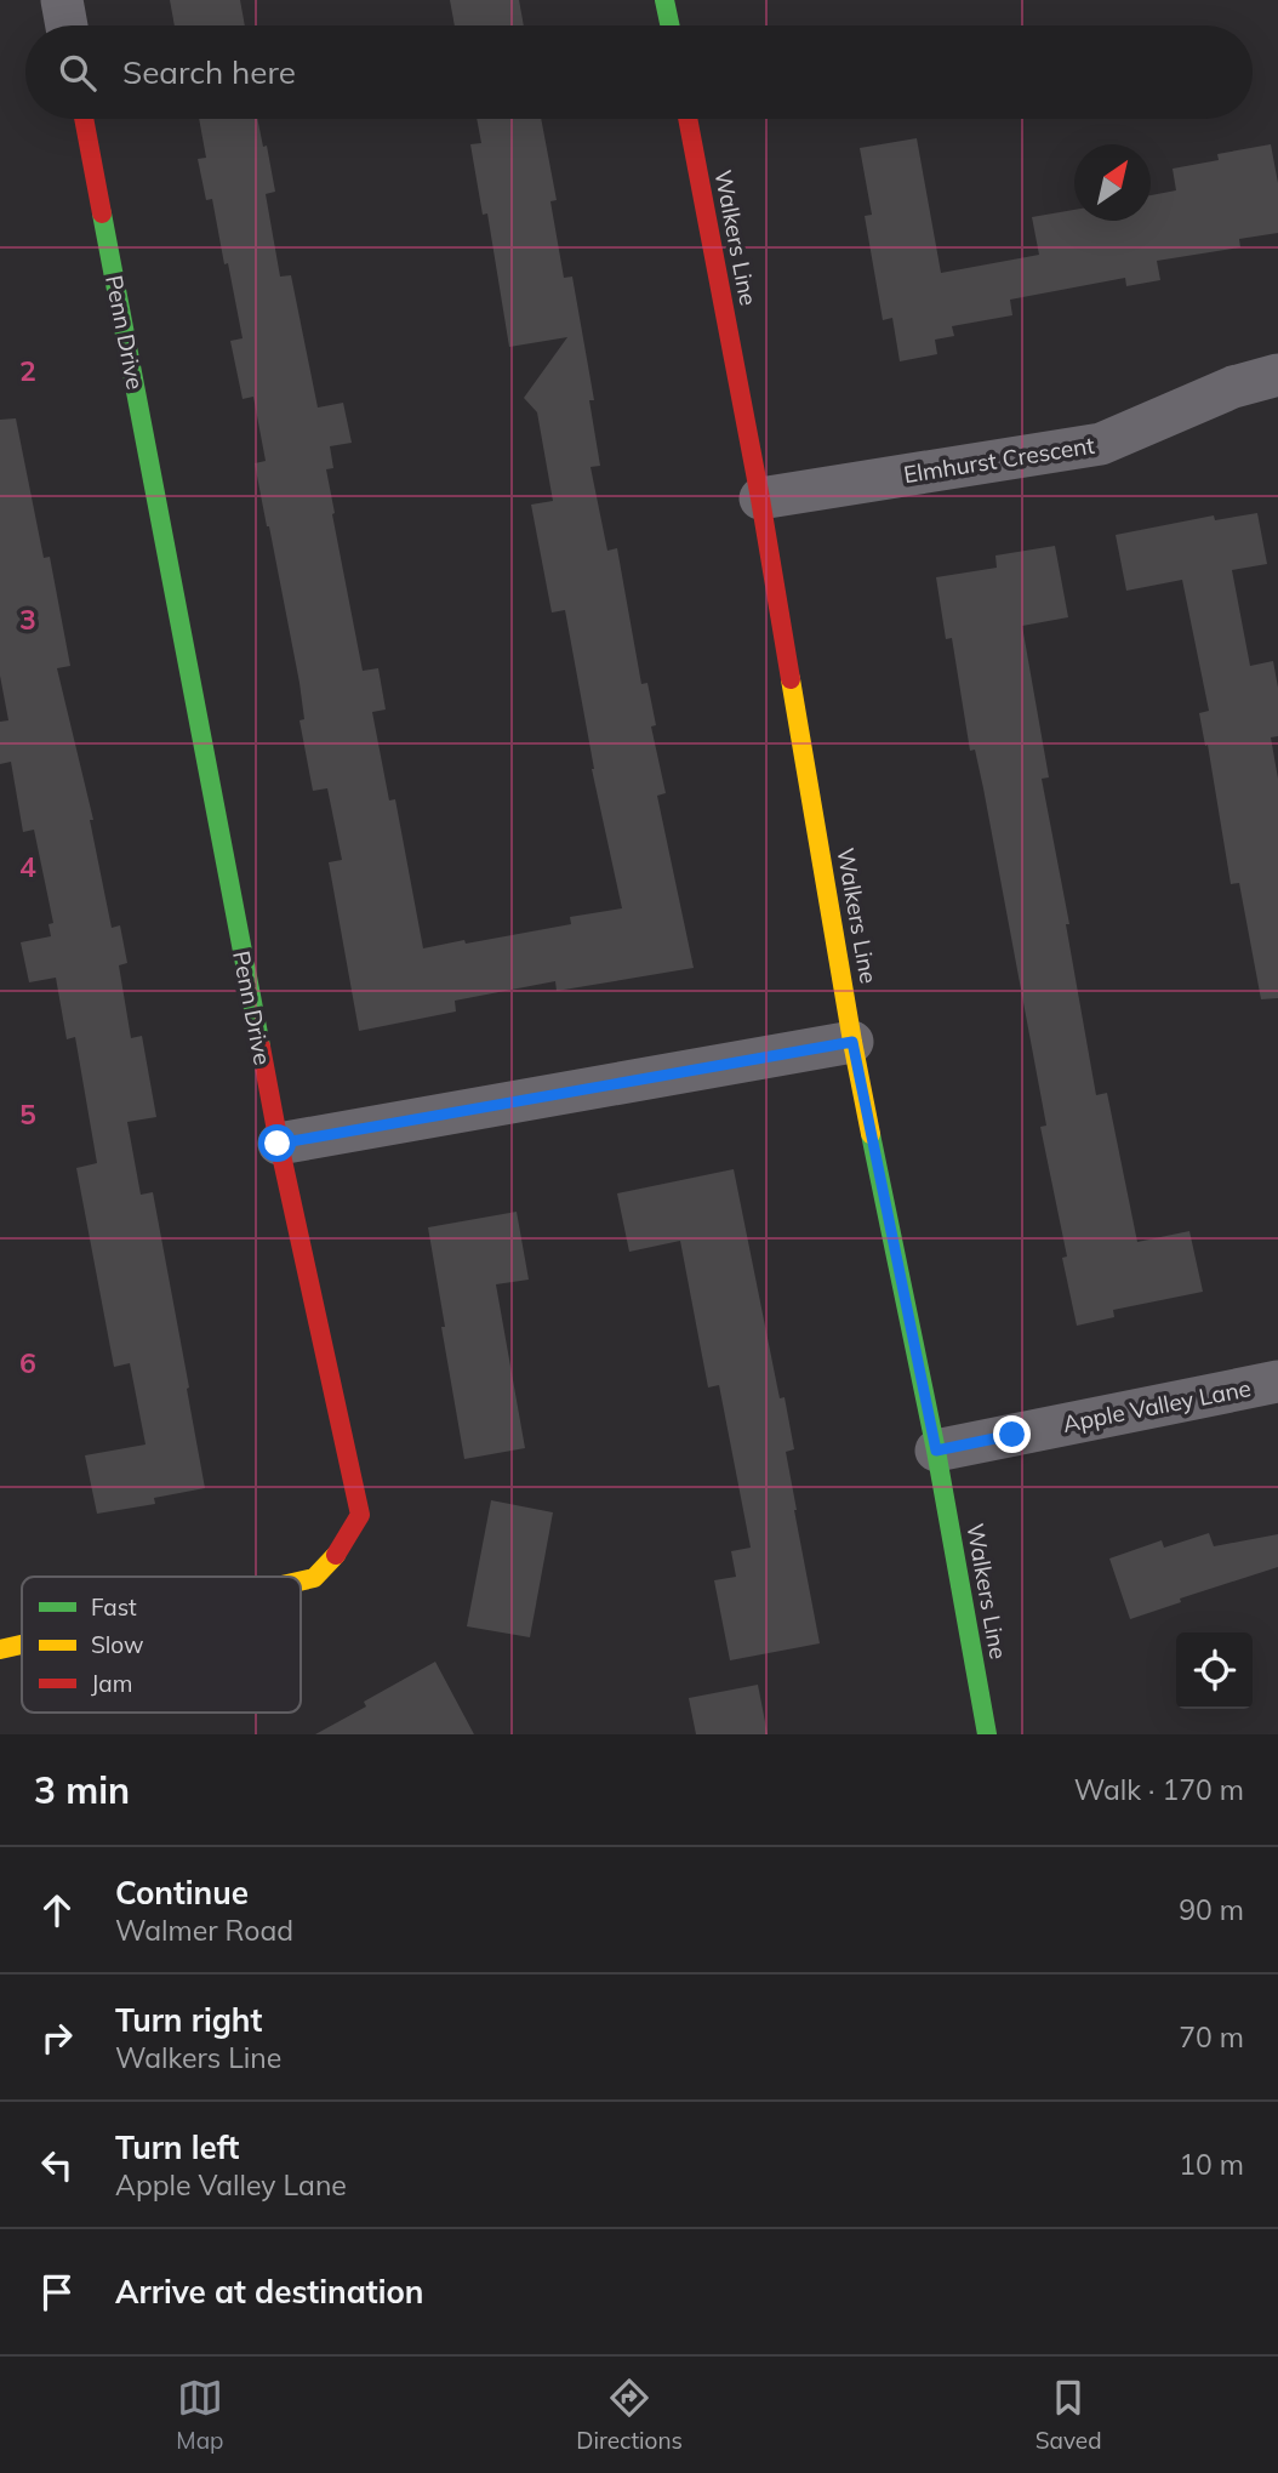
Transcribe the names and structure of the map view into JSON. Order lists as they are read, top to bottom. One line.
{"streets":{"street":["Walkers Line","Penn Drive","Elmhurst Crescent","Apple Valley Lane"]},"crossings":[["Walkers Line","Elmhurst Crescent"],["Walkers Line","Apple Valley Lane"]],"legend":["Fast","Slow","Jam"],"north":"top right","page":{"search":"Search here","heading":["3 min","Walk · 170 m"],"list":[["Continue","Walmer Road","90 m"],["Turn right","Walkers Line","70 m"],["Turn left","Apple Valley Lane","10 m"],"Arrive at destination"],"nav":["Map","Directions","Saved"]},"grid":{"rows":["2","3","4","5","6"]}}
